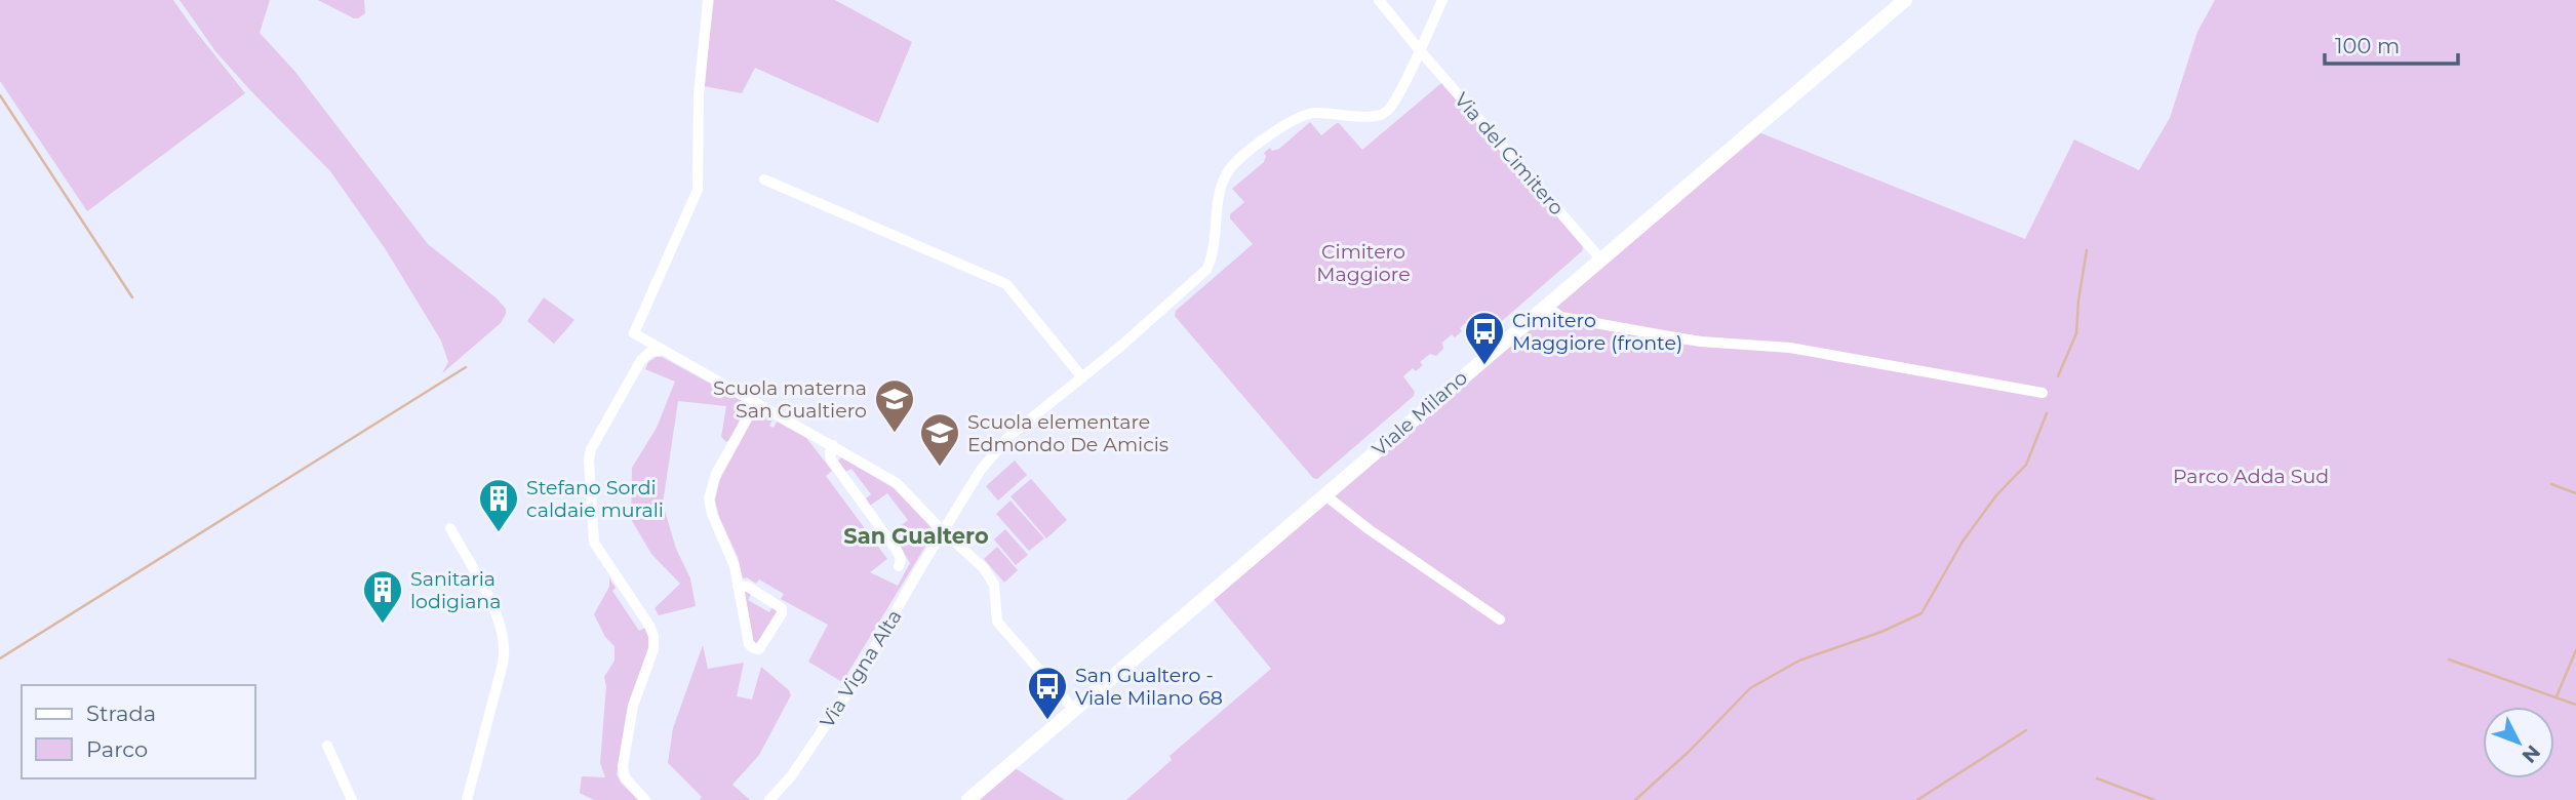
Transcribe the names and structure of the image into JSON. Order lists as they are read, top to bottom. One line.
{"streets":{"street":["Via del Cimitero","Viale Milano","Via Vigna Alta"]},"crossings":[["Via del Cimitero","Viale Milano"],["Via del Cimitero","Via Vigna Alta"]],"districts":["San Gualtero"],"parks":["Cimitero Maggiore","Parco Adda Sud"],"places":{"bus stop":["Cimitero Maggiore (fronte)","San Gualtero - Viale Milano 68"],"school or university":["Scuola materna San Gualtiero","Scuola elementare Edmondo De Amicis"],"building":["Stefano Sordi caldaie murali","Sanitaria lodigiana"]},"legend":["Strada","Parco"],"scale_bar":"100 m","north":"bottom right"}
